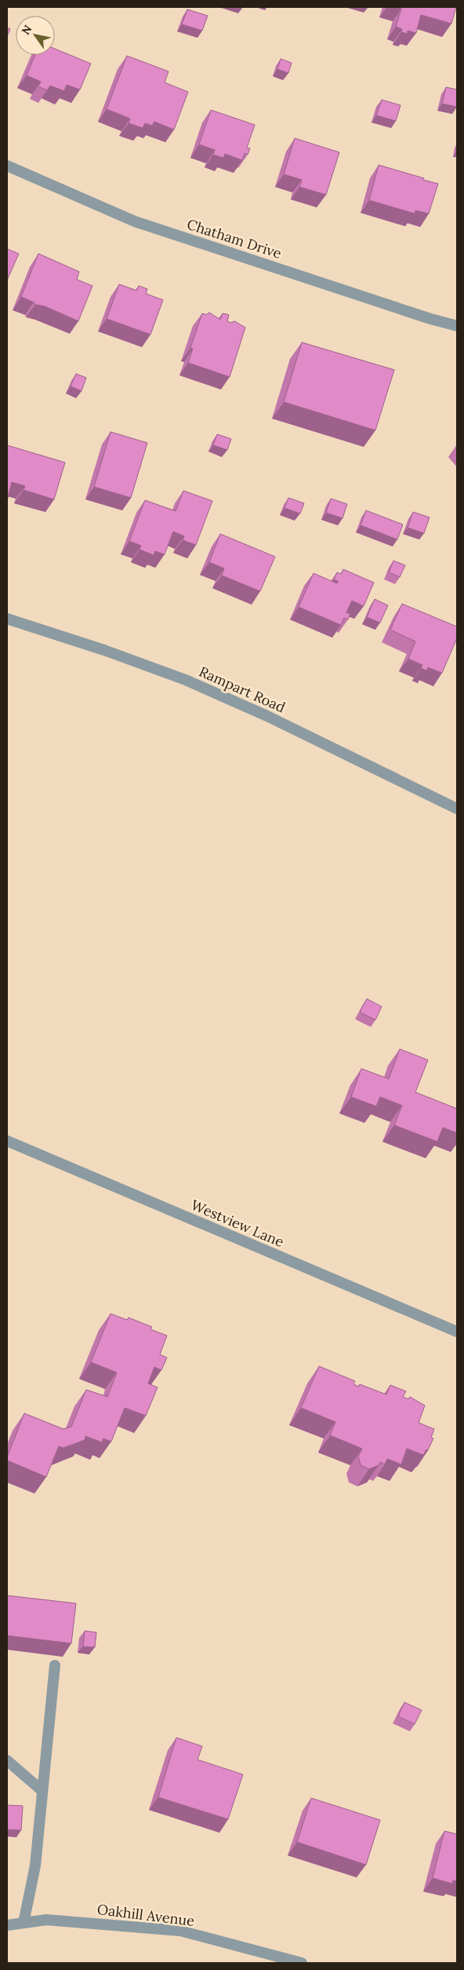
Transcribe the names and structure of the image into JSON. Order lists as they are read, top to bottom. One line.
{"streets":{"street":["Chatham Drive","Rampart Road","Westview Lane","Oakhill Avenue"]},"north":"top left"}
